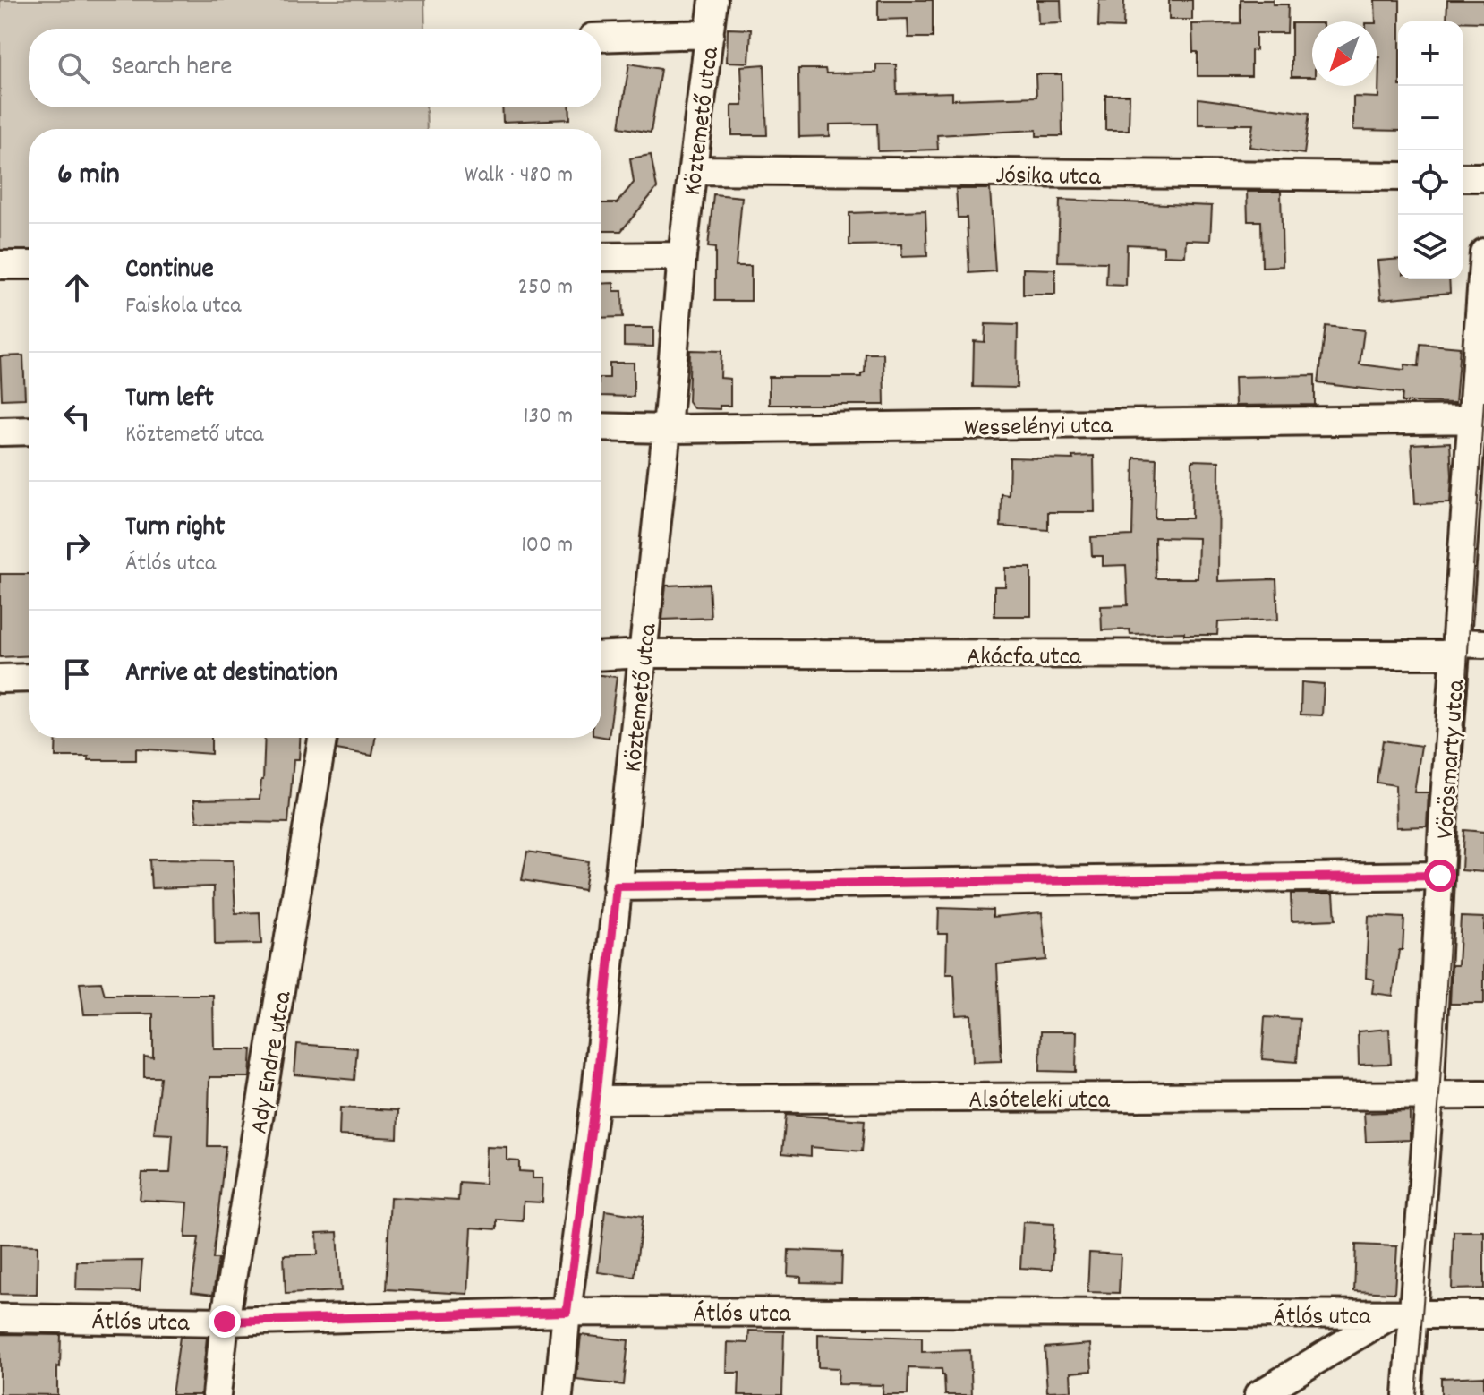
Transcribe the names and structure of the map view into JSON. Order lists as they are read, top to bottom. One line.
{"streets":{"street":["Köztemető utca","Jósika utca","Wesselényi utca","Akácfa utca","Vörösmarty utca","Ady Endre utca","Alsóteleki utca","Átlós utca"]},"crossings":[["Köztemető utca","Jósika utca"],["Köztemető utca","Wesselényi utca"],["Köztemető utca","Akácfa utca"],["Köztemető utca","Alsóteleki utca"],["Köztemető utca","Átlós utca"],["Wesselényi utca","Vörösmarty utca"],["Akácfa utca","Vörösmarty utca"],["Vörösmarty utca","Alsóteleki utca"],["Vörösmarty utca","Átlós utca"],["Ady Endre utca","Átlós utca"]],"north":"bottom left","page":{"map_buttons":["+","−"],"search":"Search here","heading":["6 min","Walk · 480 m"],"list":[["Continue","Faiskola utca","250 m"],["Turn left","Köztemető utca","130 m"],["Turn right","Átlós utca","100 m"],"Arrive at destination"]}}
